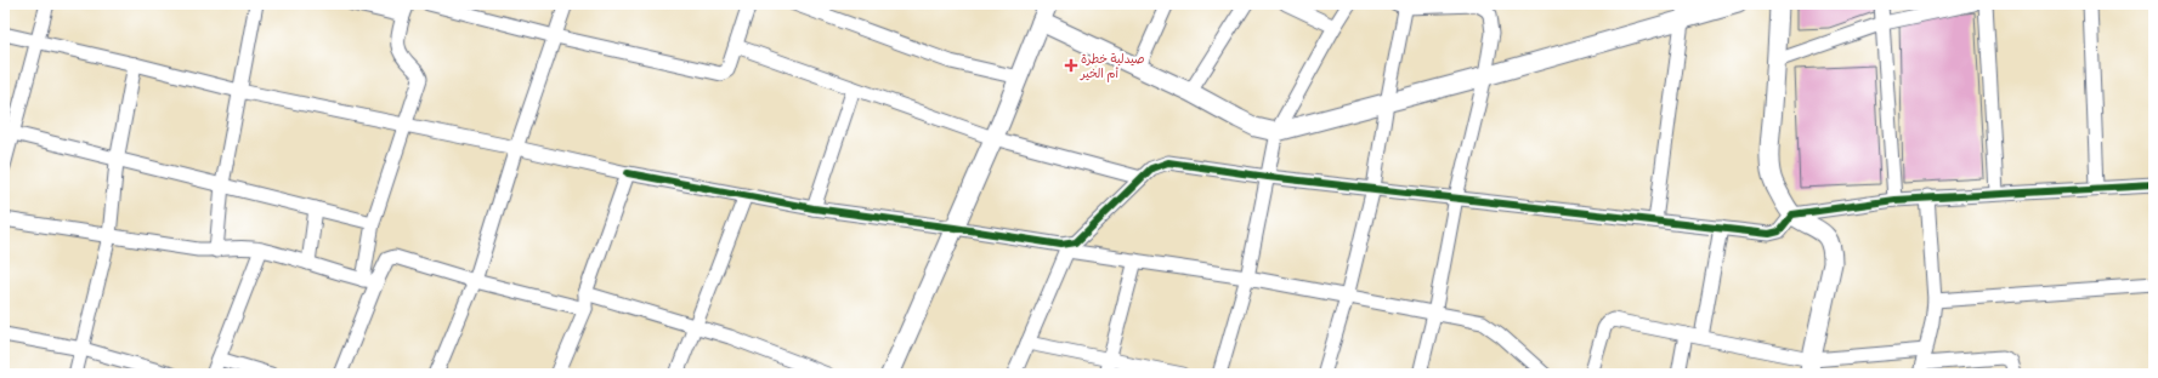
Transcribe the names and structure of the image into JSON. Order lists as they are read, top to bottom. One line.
{"places":{"health":["صيدلية خطرة أم الخير"]}}
